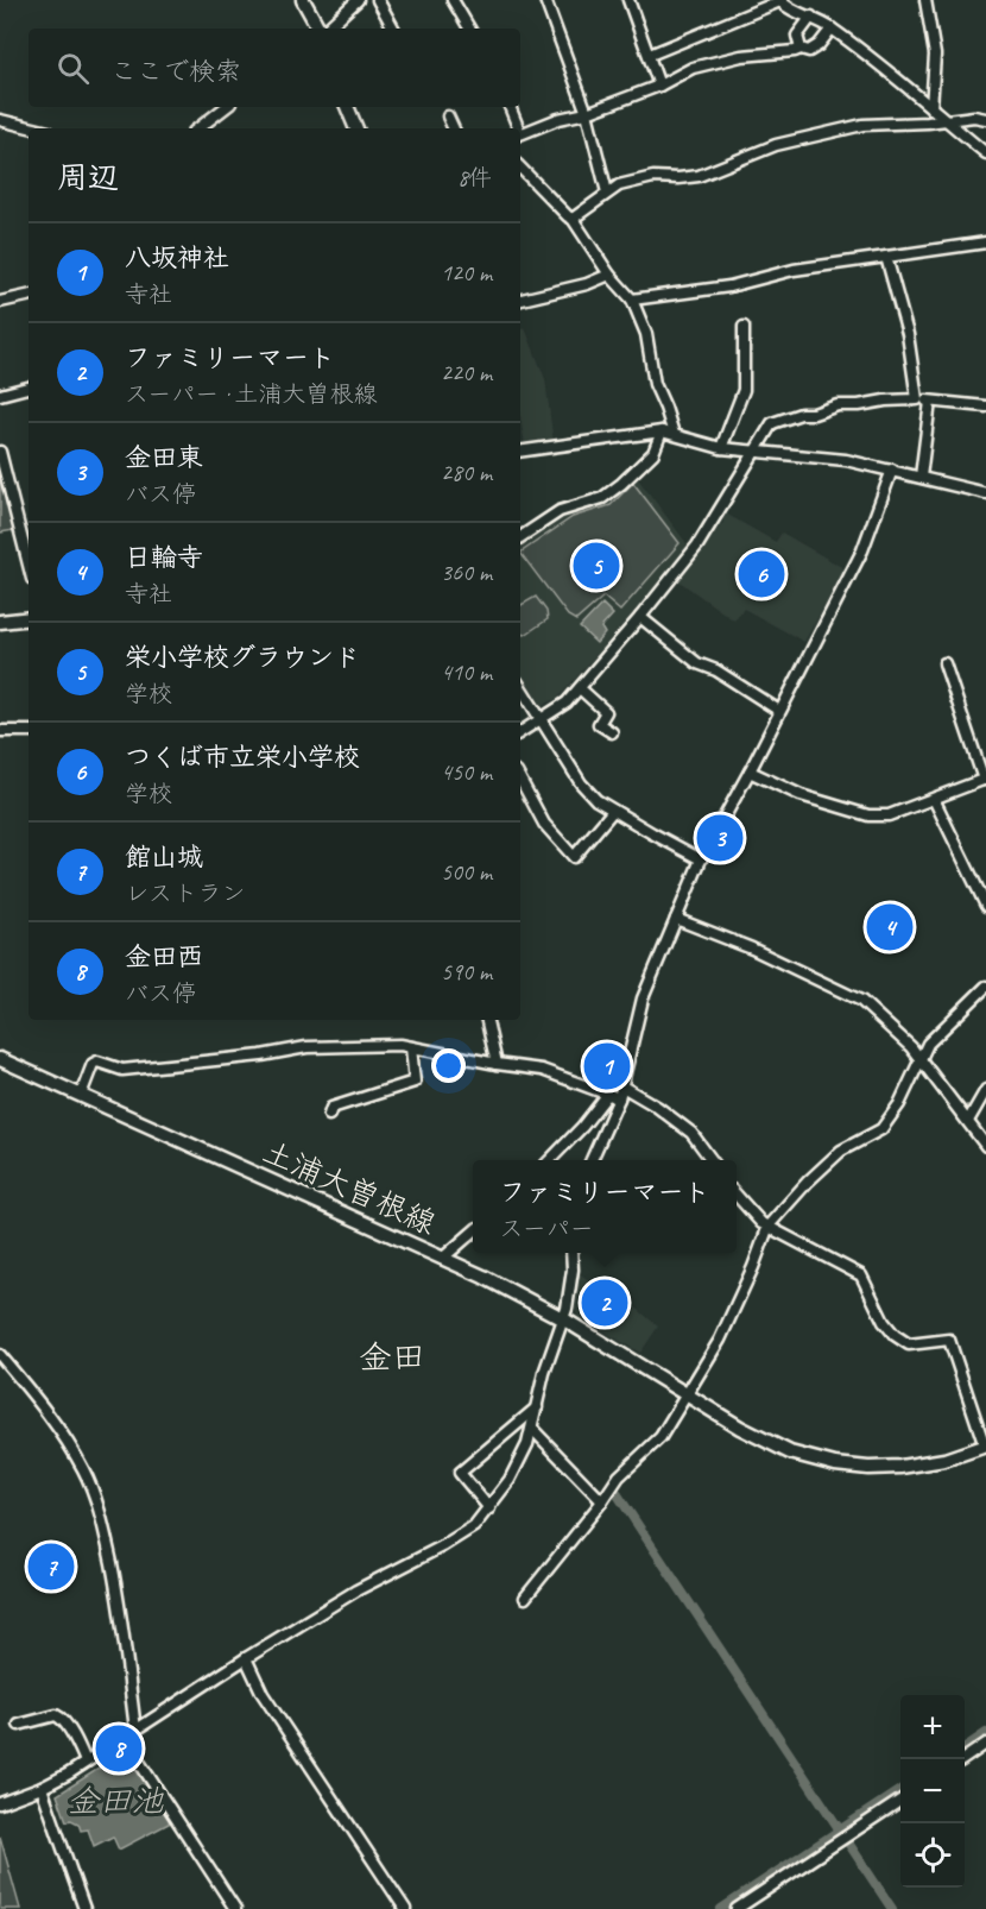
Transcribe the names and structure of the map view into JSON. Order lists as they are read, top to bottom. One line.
{"streets":{"main road":["土浦大曽根線"]},"districts":["金田"],"water":["金田池"],"page":{"search":"ここで検索","heading":["周辺","8件"],"list":[{"mark":"1","name":"八坂神社","note":"寺社","value":"120 m"},{"mark":"2","name":"ファミリーマート","note":"スーパー · 土浦大曽根線","value":"220 m"},{"mark":"3","name":"金田東","note":"バス停","value":"280 m"},{"mark":"4","name":"日輪寺","note":"寺社","value":"360 m"},{"mark":"5","name":"栄小学校グラウンド","note":"学校","value":"410 m"},{"mark":"6","name":"つくば市立栄小学校","note":"学校","value":"450 m"},{"mark":"7","name":"館山城","note":"レストラン","value":"500 m"},{"mark":"8","name":"金田西","note":"バス停","value":"590 m"}],"pins":["5","6","3","4","1","2","7","8"],"popup":["ファミリーマート","スーパー"],"map_buttons":["+","−"]}}
